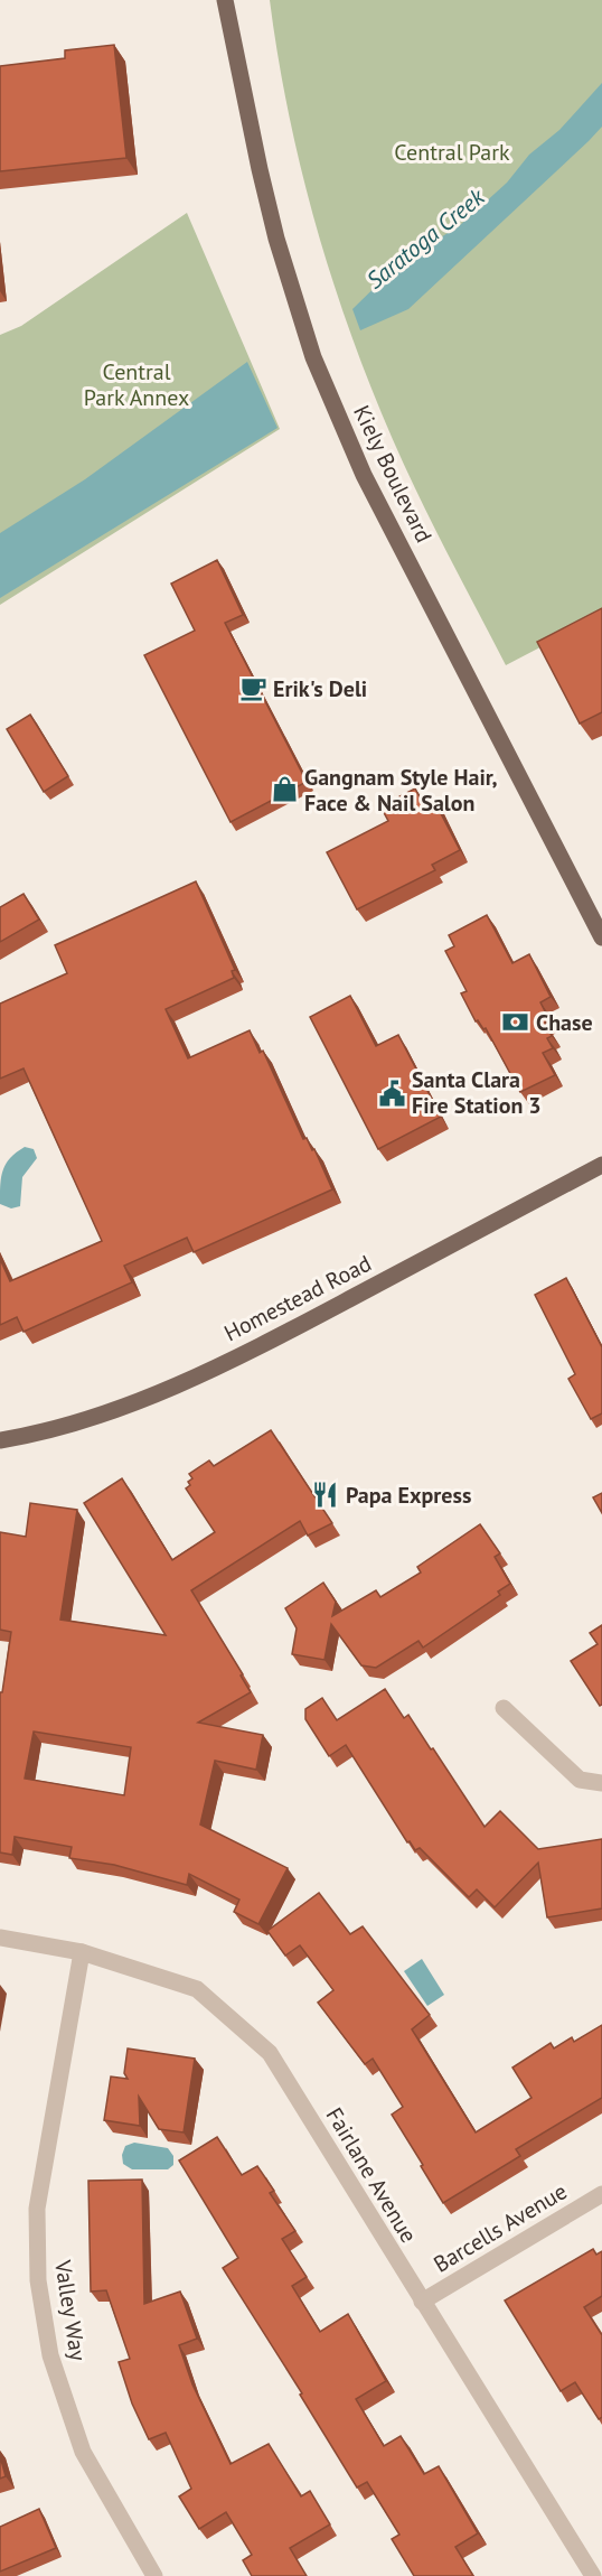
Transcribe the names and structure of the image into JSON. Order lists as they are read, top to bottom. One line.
{"streets":{"main road":["Kiely Boulevard","Homestead Road"],"street":["Fairlane Avenue","Barcells Avenue","Valley Way"]},"crossings":[["Fairlane Avenue","Barcells Avenue"],["Fairlane Avenue","Valley Way"]],"water":["Saratoga Creek"],"parks":["Central Park","Central Park Annex"],"places":{"cafe":["Erik's Deli"],"shop":["Gangnam Style Hair, Face & Nail Salon"],"bank":["Chase"],"public building":["Santa Clara Fire Station 3"],"restaurant":["Papa Express"]}}
